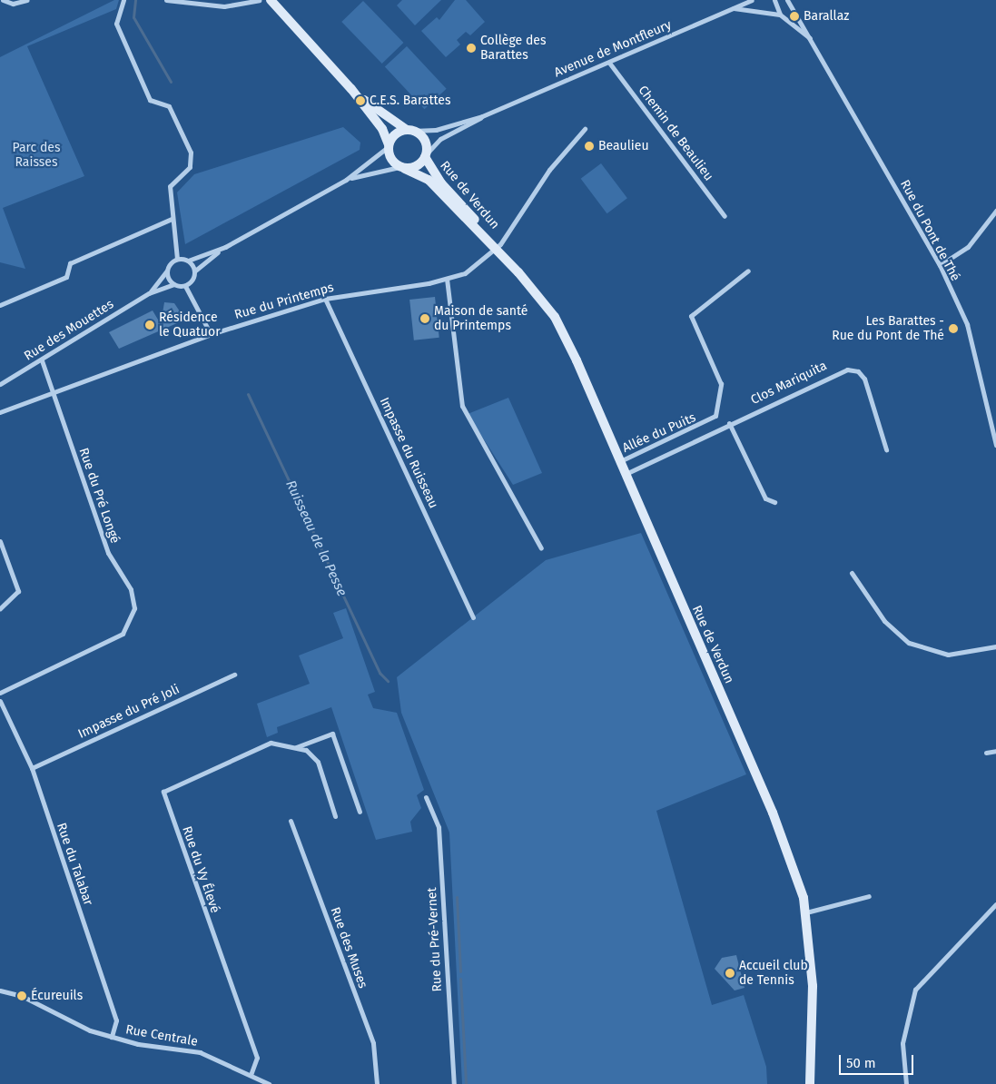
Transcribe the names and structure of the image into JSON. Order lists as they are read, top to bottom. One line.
{"streets":{"main road":["Rue de Verdun"],"street":["Avenue de Montfleury","Chemin de Beaulieu","Rue du Pont de Thé","Rue du Printemps","Rue des Mouettes","Clos Mariquita","Allée du Puits","Impasse du Ruisseau","Rue du Pré Longé","Impasse du Pré Joli","Rue du Talabar","Rue du Vy Élevé","Rue du Pré-Vernet","Rue des Muses","Rue Centrale"]},"crossings":[["Avenue de Montfleury","Chemin de Beaulieu"],["Avenue de Montfleury","Rue de Verdun"],["Rue de Verdun","Rue du Printemps"],["Rue de Verdun","Clos Mariquita"],["Rue de Verdun","Allée du Puits"],["Rue du Printemps","Impasse du Ruisseau"],["Rue du Printemps","Rue du Pré Longé"],["Rue des Mouettes","Rue du Pré Longé"],["Impasse du Pré Joli","Rue du Talabar"],["Rue du Talabar","Rue Centrale"],["Rue du Vy Élevé","Rue Centrale"]],"water":["Ruisseau de la Pesse"],"parks":["Parc des Raisses"],"places":["Barallaz","Collège des Barattes","C.E.S. Barattes","Beaulieu","Maison de santé du Printemps","Résidence le Quatuor","Les Barattes - Rue du Pont de Thé","Accueil club de Tennis","Écureuils"],"scale_bar":"50 m"}
